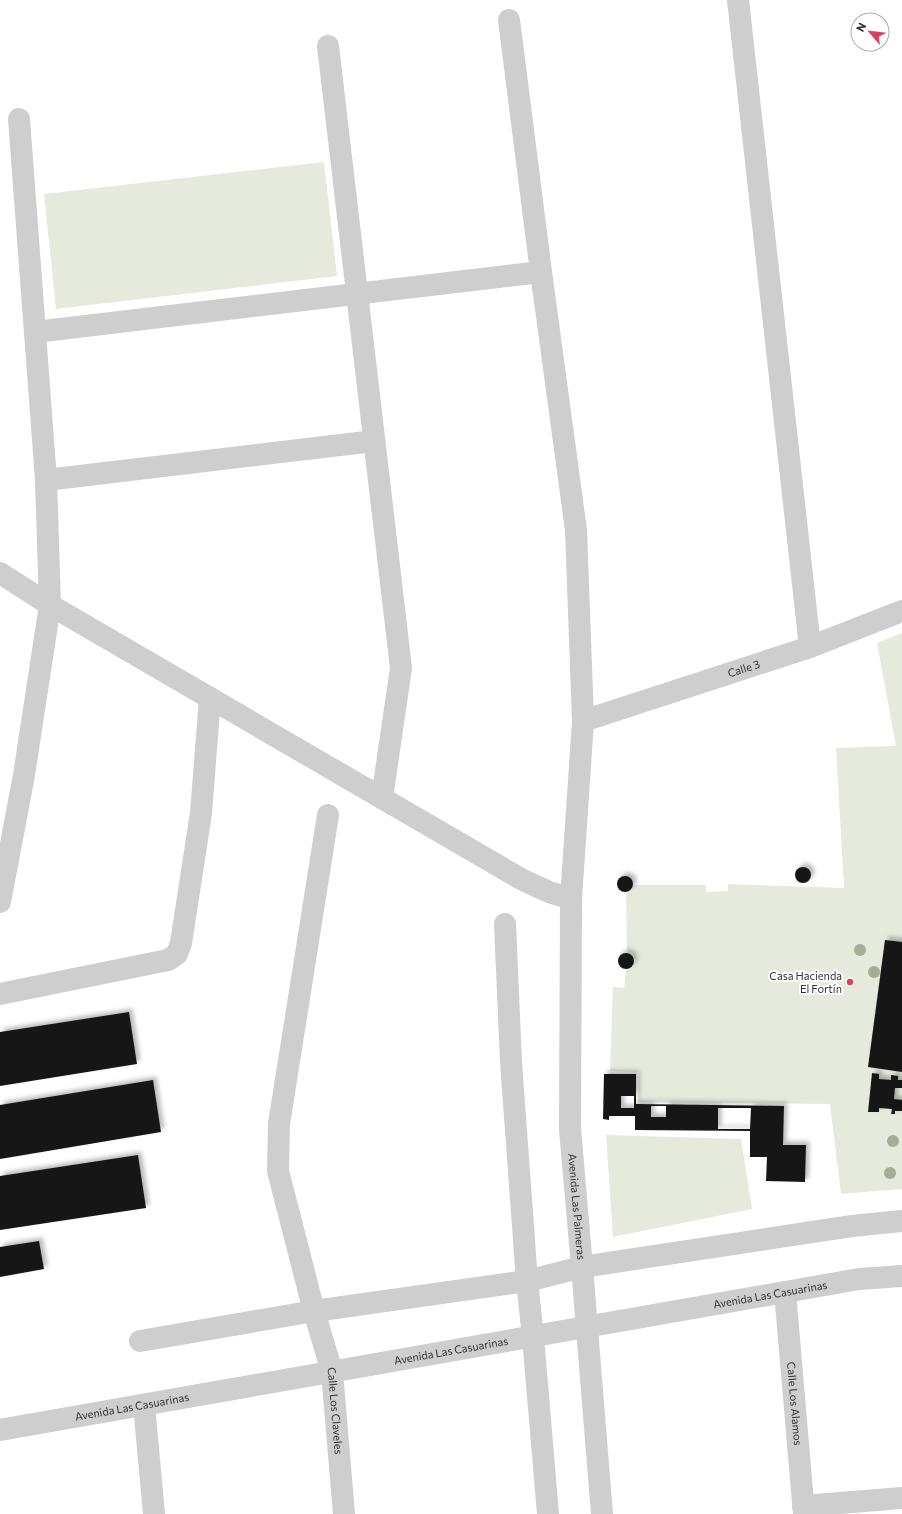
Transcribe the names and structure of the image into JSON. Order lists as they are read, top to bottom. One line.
{"streets":{"street":["Calle 3","Avenida Las Palmeras","Avenida Las Casuarinas","Calle Los Alamos","Calle Los Claveles"]},"crossings":[["Calle 3","Avenida Las Palmeras"],["Avenida Las Palmeras","Avenida Las Casuarinas"],["Avenida Las Casuarinas","Calle Los Alamos"],["Avenida Las Casuarinas","Calle Los Claveles"]],"places":["Casa Hacienda El Fortín"],"north":"top left"}
